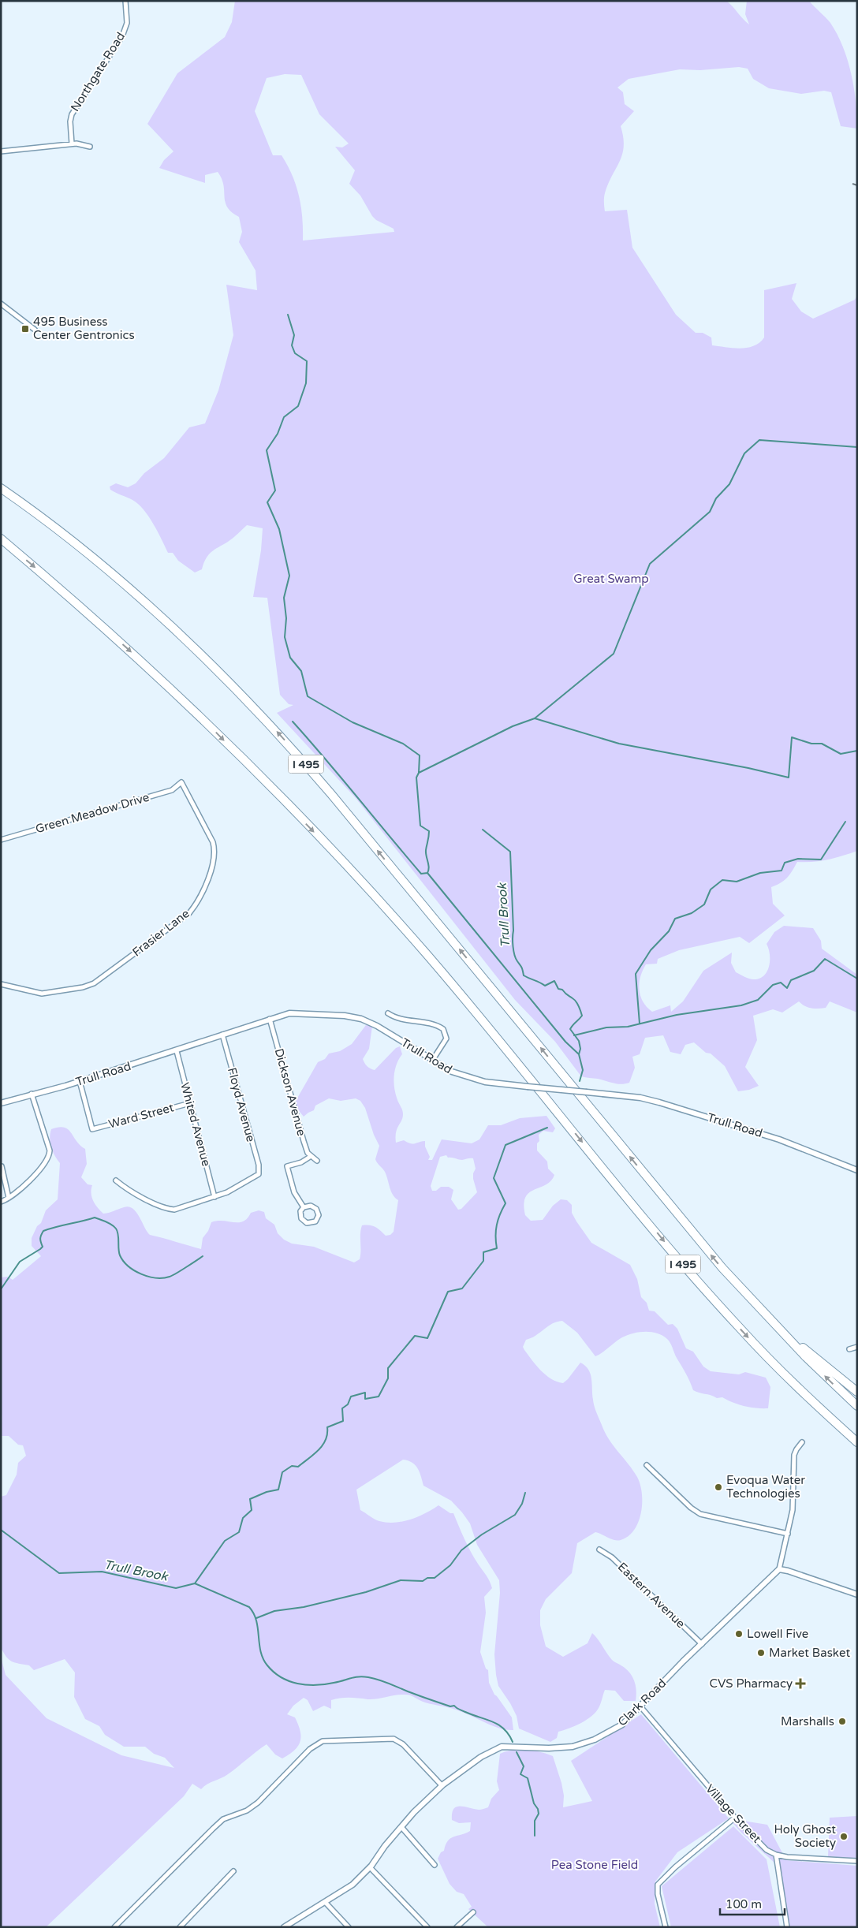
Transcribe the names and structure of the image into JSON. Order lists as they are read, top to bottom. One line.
{"streets":{"highway":["I 495"],"street":["Northgate Road","Green Meadow Drive","Frasier Lane","Trull Road","Dickson Avenue","Floyd Avenue","Ward Street","Whited Avenue","Eastern Avenue","Clark Road","Village Street"]},"crossings":[["Green Meadow Drive","Frasier Lane"],["Trull Road","Dickson Avenue"],["Trull Road","Floyd Avenue"],["Trull Road","Ward Street"],["Trull Road","Whited Avenue"],["Floyd Avenue","Whited Avenue"],["Ward Street","Whited Avenue"],["Eastern Avenue","Clark Road"],["Clark Road","Village Street"]],"water":["Trull Brook"],"parks":["Great Swamp","Pea Stone Field"],"places":{"transit":["495 Business Center Gentronics"],"other":["Evoqua Water Technologies","Lowell Five","Market Basket","Marshalls","Holy Ghost Society"],"health":["CVS Pharmacy"]},"scale_bar":"100 m"}
